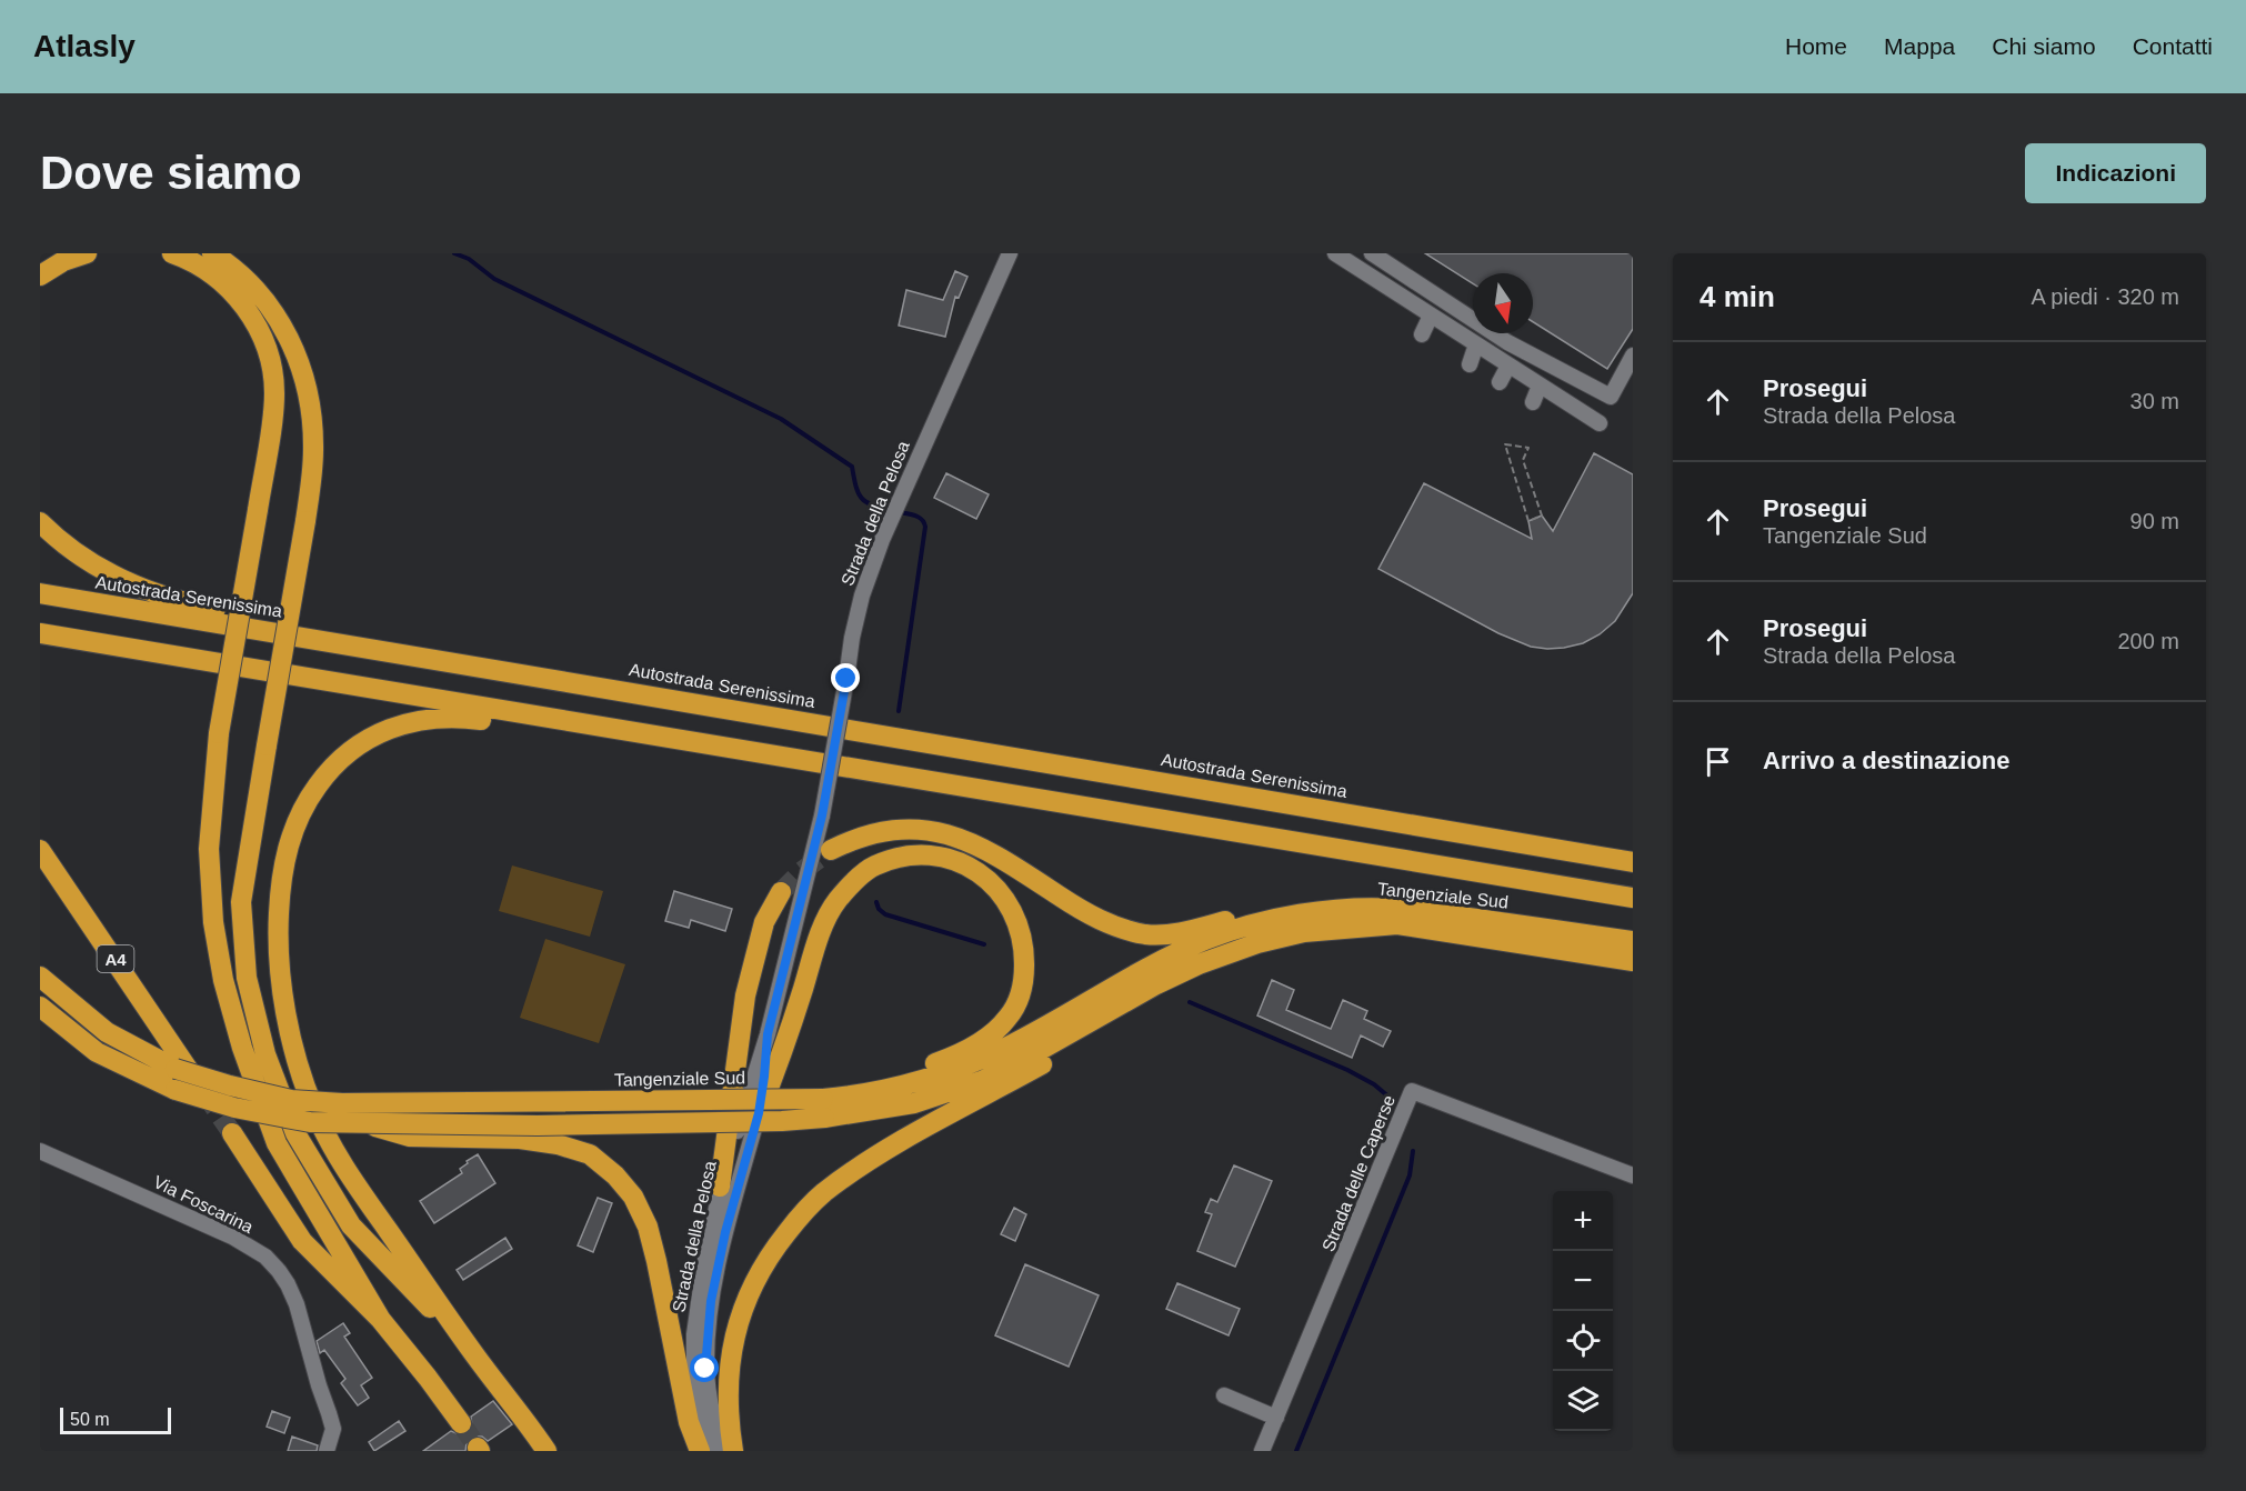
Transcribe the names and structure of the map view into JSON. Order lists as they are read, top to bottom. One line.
{"streets":{"highway":["Autostrada Serenissima","Tangenziale Sud","A4"],"street":["Strada della Pelosa","Strada delle Caperse","Via Foscarina"]},"crossings":[["Tangenziale Sud","A4"]],"scale_bar":"50 m","north":"bottom","page":{"header":"Atlasly","nav":["Home","Mappa","Chi siamo","Contatti"],"buttons":"Indicazioni","title":"Dove siamo","heading":["4 min","A piedi · 320 m"],"list":[["Prosegui","Strada della Pelosa","30 m"],["Prosegui","Tangenziale Sud","90 m"],["Prosegui","Strada della Pelosa","200 m"],"Arrivo a destinazione"],"map_buttons":["+","−"],"scale":"50 m"}}
